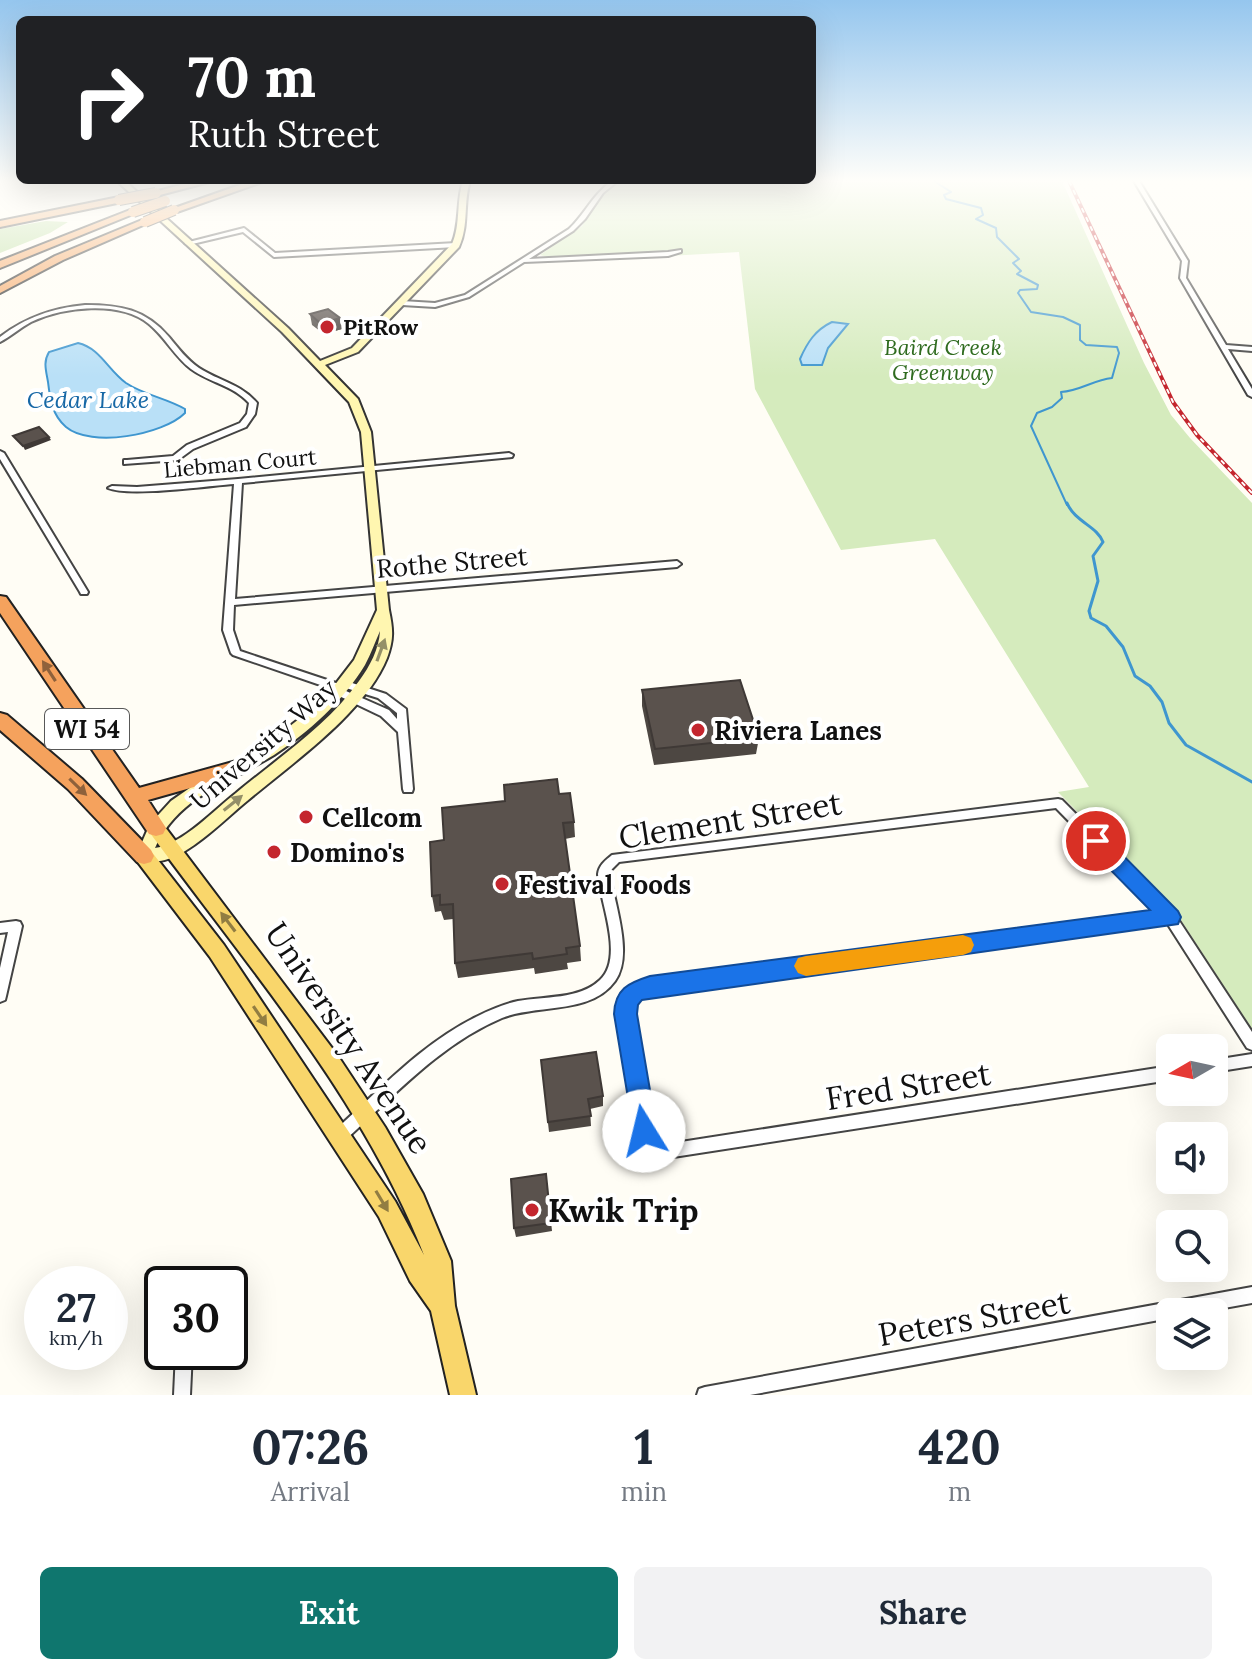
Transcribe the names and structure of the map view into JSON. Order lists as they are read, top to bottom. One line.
{"streets":{"highway":["WI 54"],"main road":["University Way","University Avenue"],"street":["Liebman Court","Rothe Street","Clement Street","Fred Street","Peters Street"]},"crossings":[["Rothe Street","University Way"],["WI 54","University Way"],["WI 54","University Avenue"],["University Way","University Avenue"],["Clement Street","University Avenue"],["Clement Street","Fred Street"]],"water":["Cedar Lake"],"parks":["Baird Creek Greenway"],"places":["PitRow","Riviera Lanes","Cellcom","Domino's","Festival Foods","Kwik Trip"],"north":"left","page":{"turn":["70 m","Ruth Street"],"speed":"27 km/h","limit":"30","eta":["07:26","Arrival","1","min","420","m"],"buttons":["Exit","Share"]}}
